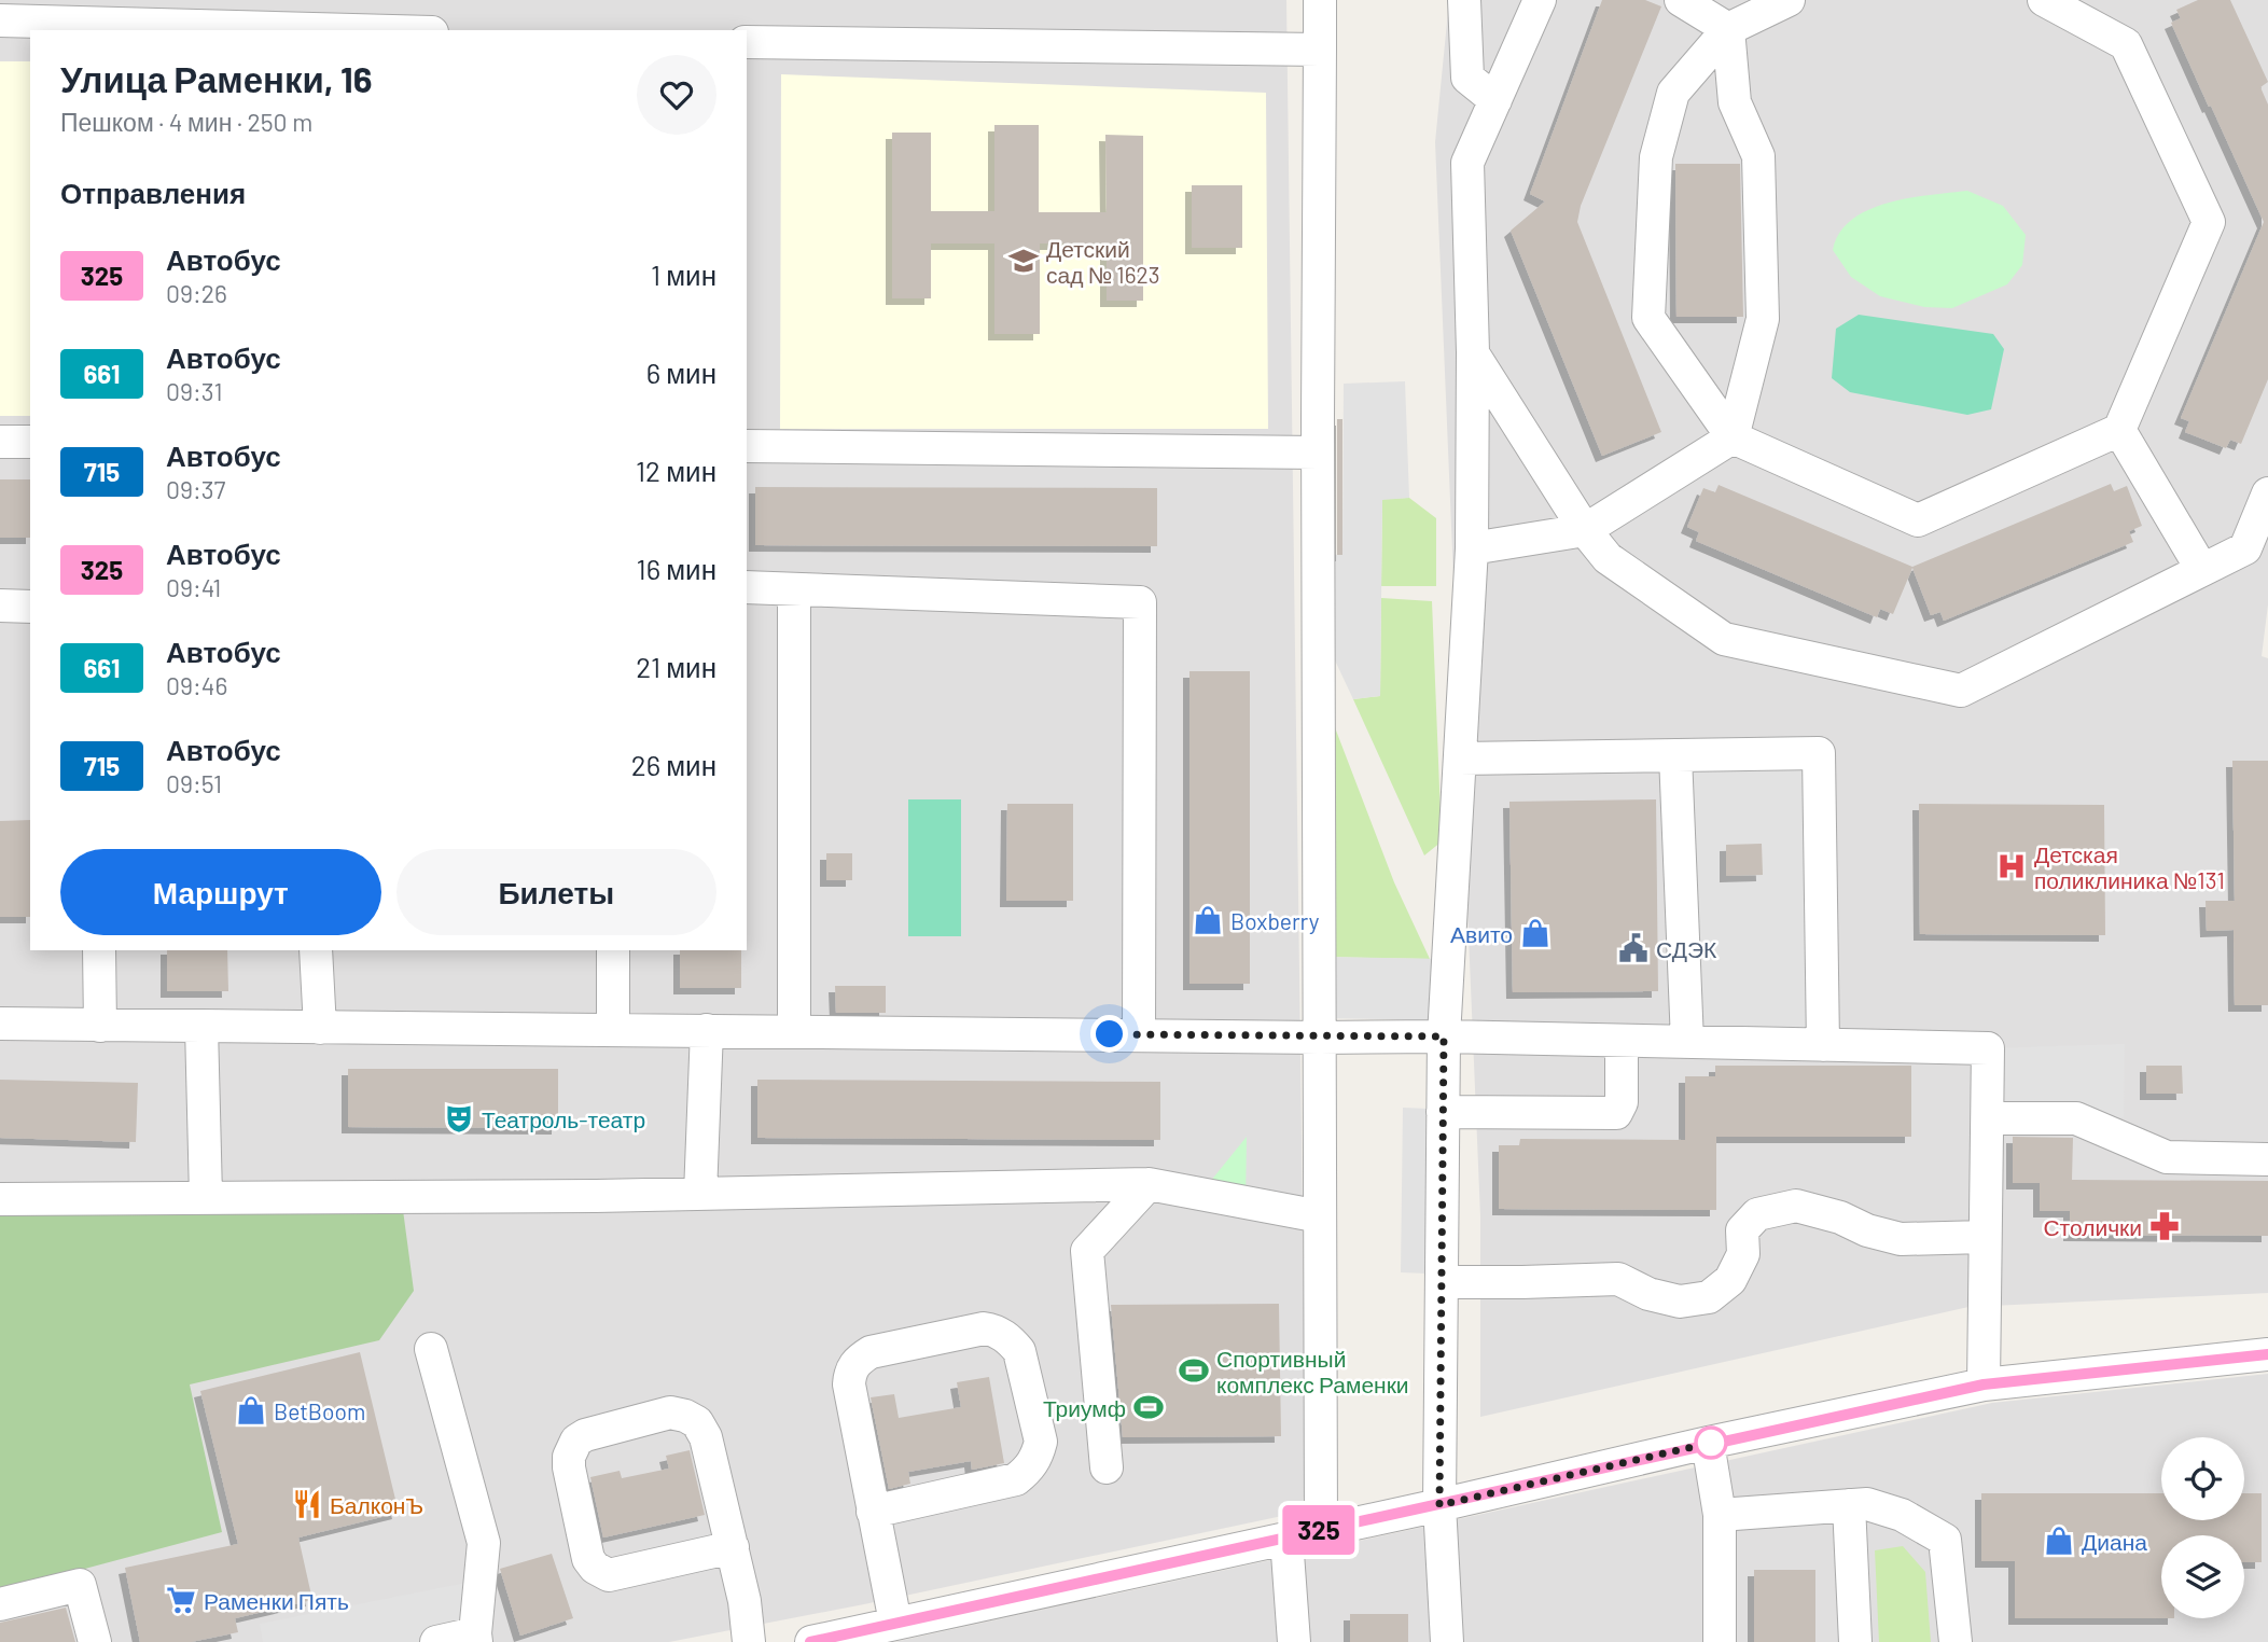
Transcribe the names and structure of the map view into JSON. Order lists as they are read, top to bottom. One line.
{"places":{"school or university":["Детский сад № 1623"],"hospital":["Детская поликлиника №131"],"shop":["Boxberry","Авито","BetBoom","Диана"],"public building":["СДЭК"],"theatre":["Театроль-театр"],"pharmacy":["Столички"],"sports":["Спортивный комплекс Раменки","Триумф"],"restaurant":["БалконЪ"],"supermarket":["Раменки Пять"]},"lines":["bus line 325"],"page":{"on_map":"325","heading":[["Улица Раменки, 16","Пешком · 4 мин · 250 m"],"Отправления"],"list":[{"mark":"325","name":"Автобус","note":"09:26","value":"1 мин"},{"mark":"661","name":"Автобус","note":"09:31","value":"6 мин"},{"mark":"715","name":"Автобус","note":"09:37","value":"12 мин"},{"mark":"325","name":"Автобус","note":"09:41","value":"16 мин"},{"mark":"661","name":"Автобус","note":"09:46","value":"21 мин"},{"mark":"715","name":"Автобус","note":"09:51","value":"26 мин"}],"buttons":["Маршрут","Билеты"]}}
